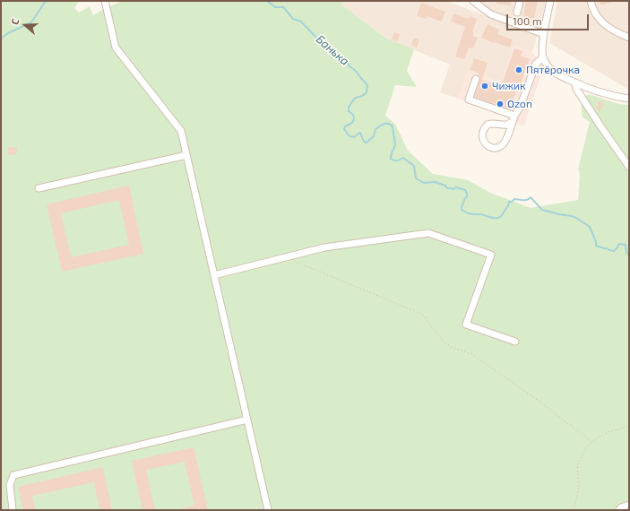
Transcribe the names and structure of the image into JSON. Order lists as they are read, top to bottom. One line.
{"water":["Банька"],"places":["Пятёрочка","Чижик","Ozon"],"scale_bar":"100 m","north":"left"}
